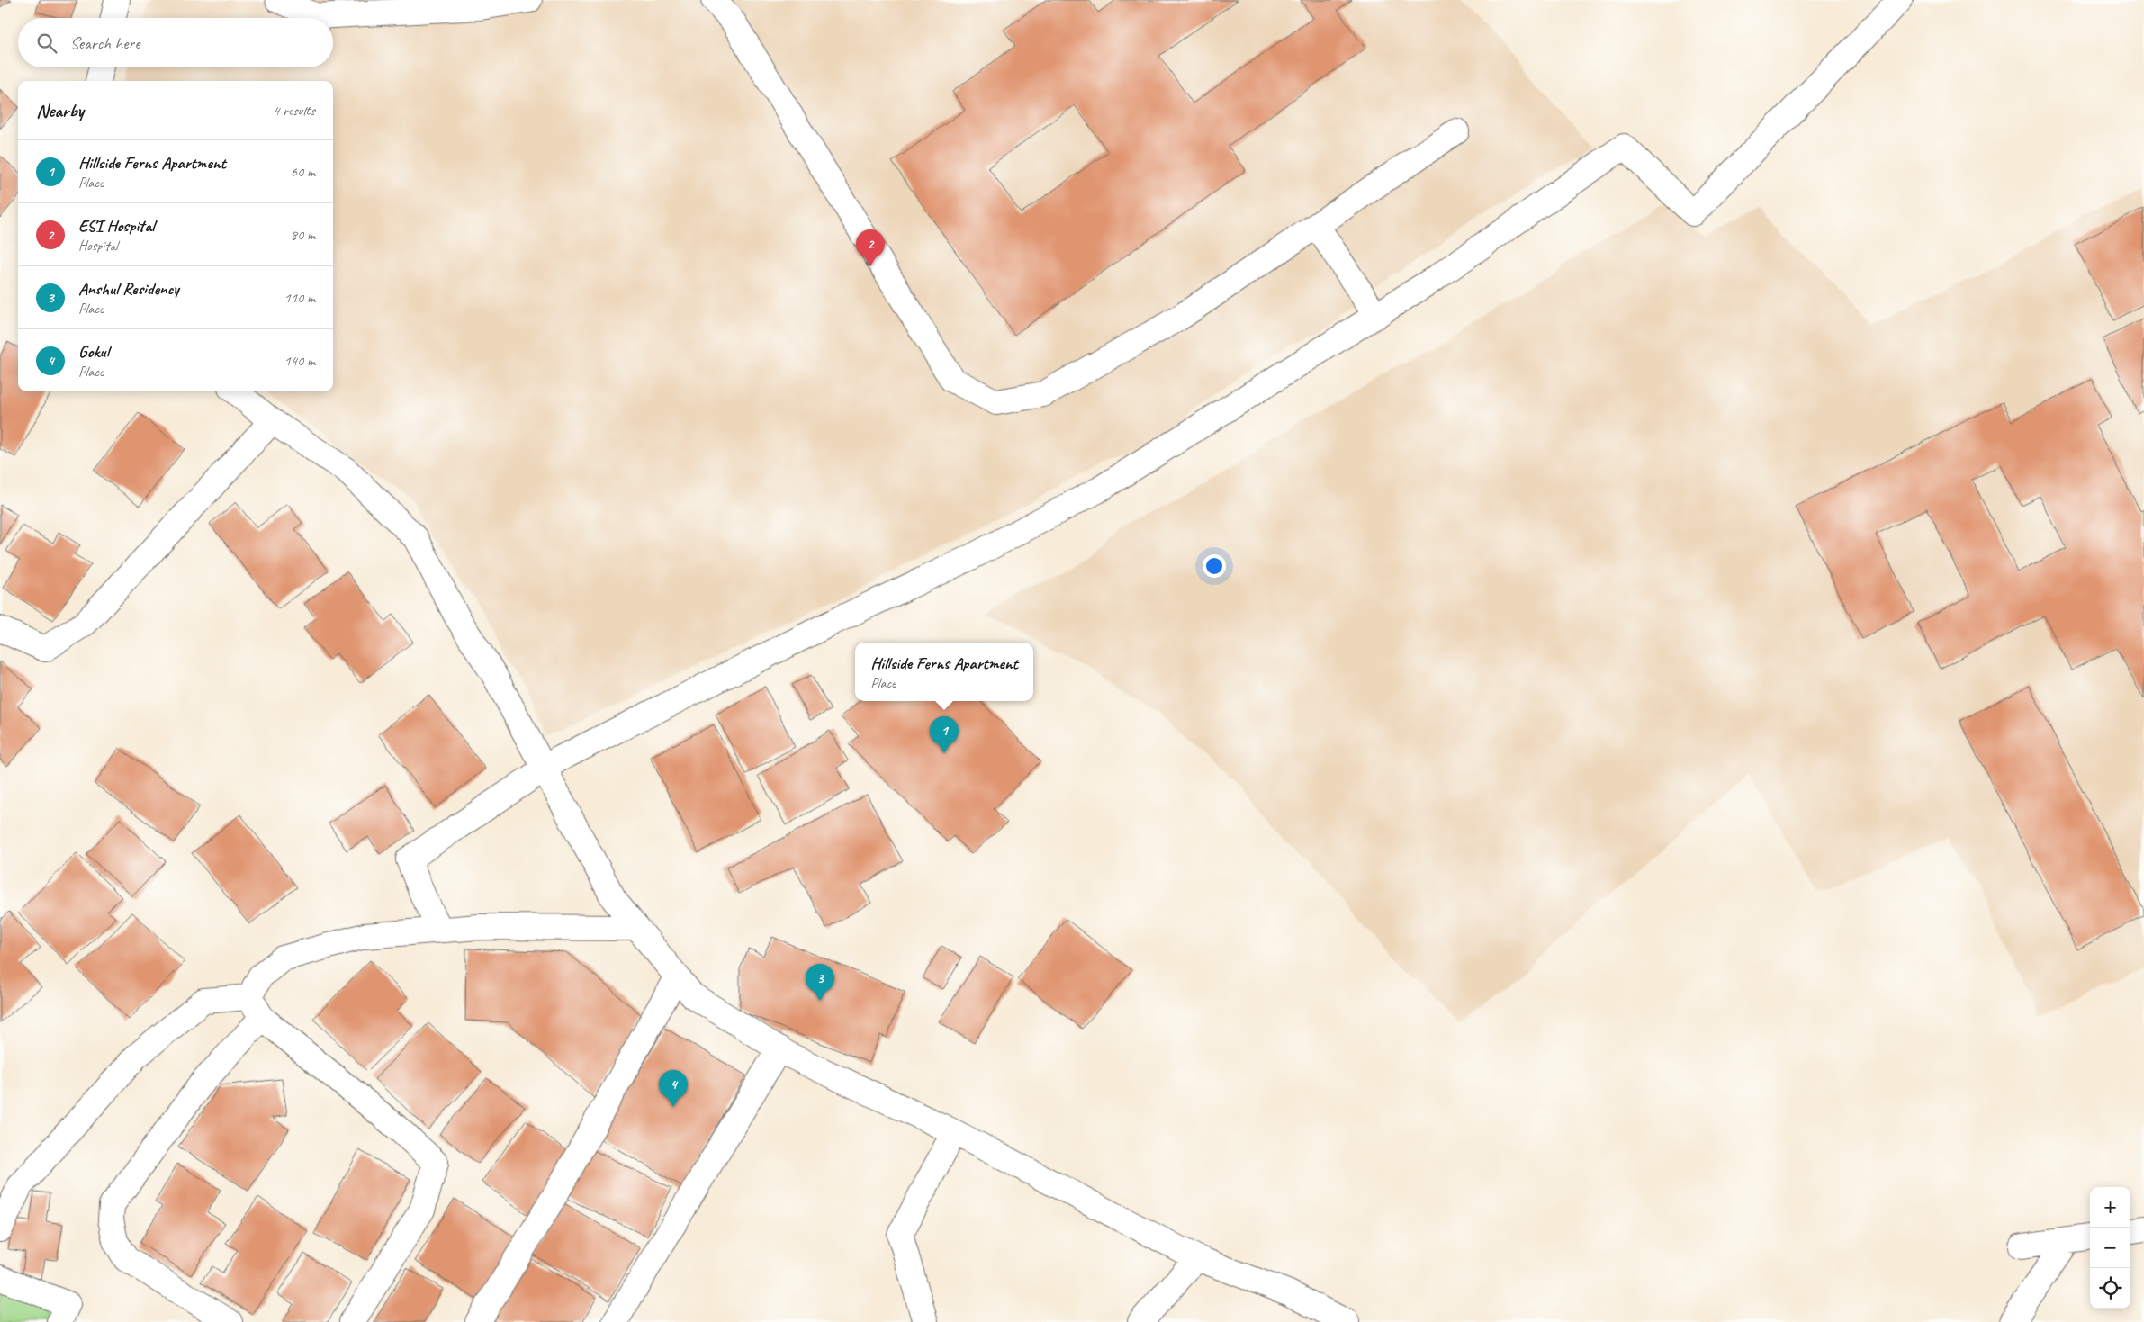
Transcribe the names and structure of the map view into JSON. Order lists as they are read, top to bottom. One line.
{"page":{"search":"Search here","heading":["Nearby","4 results"],"list":[{"mark":"1","name":"Hillside Ferns Apartment","note":"Place","value":"60 m"},{"mark":"2","name":"ESI Hospital","note":"Hospital","value":"80 m"},{"mark":"3","name":"Anshul Residency","note":"Place","value":"110 m"},{"mark":"4","name":"Gokul","note":"Place","value":"140 m"}],"pins":["2","1","3","4"],"popup":["Hillside Ferns Apartment","Place"],"map_buttons":["+","−"]}}
